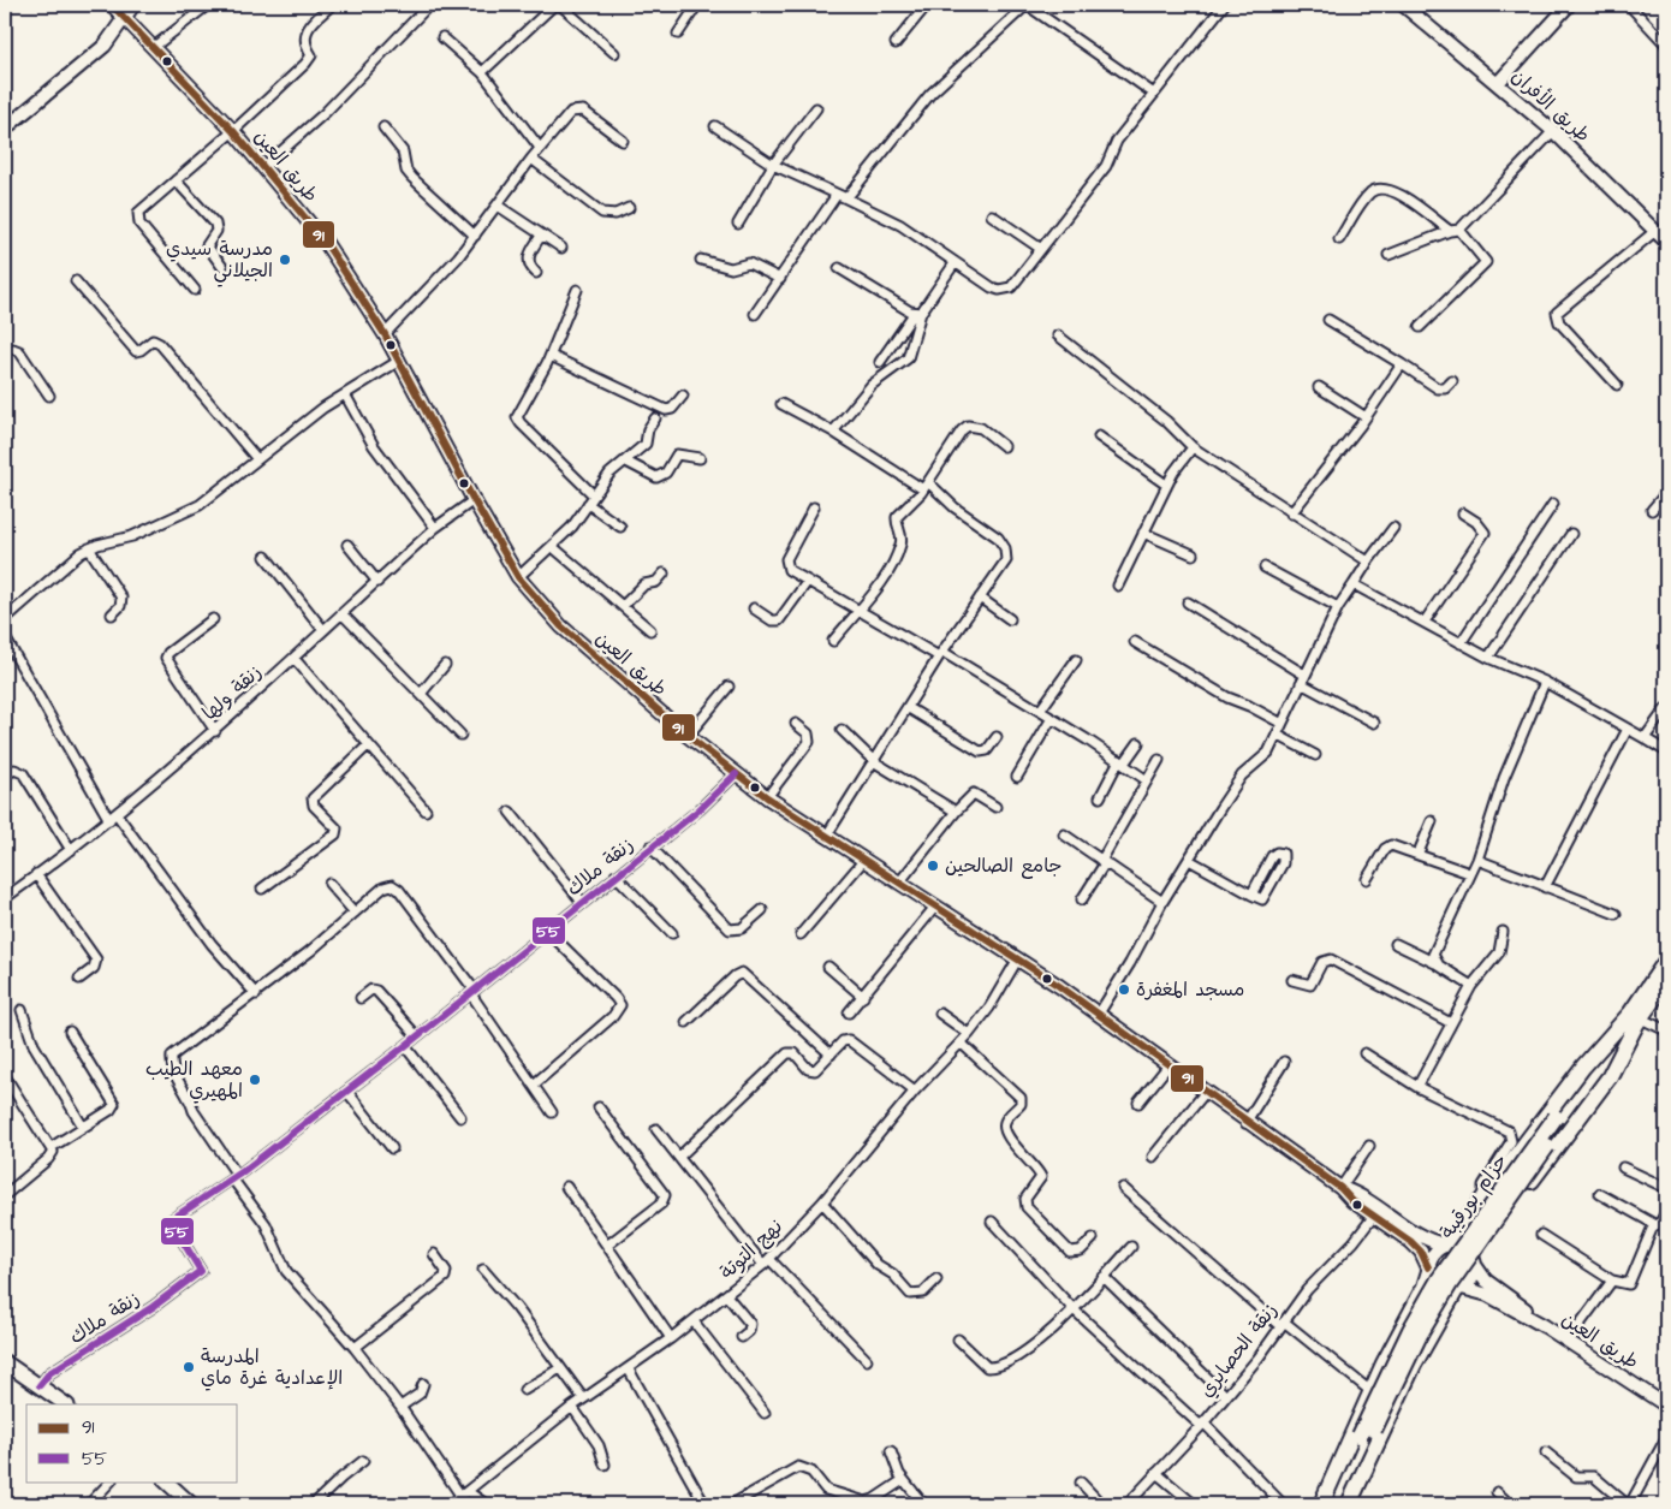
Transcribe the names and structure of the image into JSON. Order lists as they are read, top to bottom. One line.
{"streets":{"highway":["حزام بورقيبة"],"main road":["طريق الأفران","طريق العين"],"street":["زنقة ولها","زنقة ملاك","نهج التوتة","زنقة الحصايري"]},"crossings":[["طريق العين","زنقة ولها"],["طريق العين","زنقة ملاك"],["طريق العين","نهج التوتة"],["طريق العين","زنقة الحصايري"]],"places":["مدرسة سيدي الجيلاني","جامع الصالحين","مسجد المغفرة","معهد الطيب المهيري","المدرسة الإعدادية غرة ماي"],"lines":["transit line 91","transit line 55"],"legend":["91","55"]}
